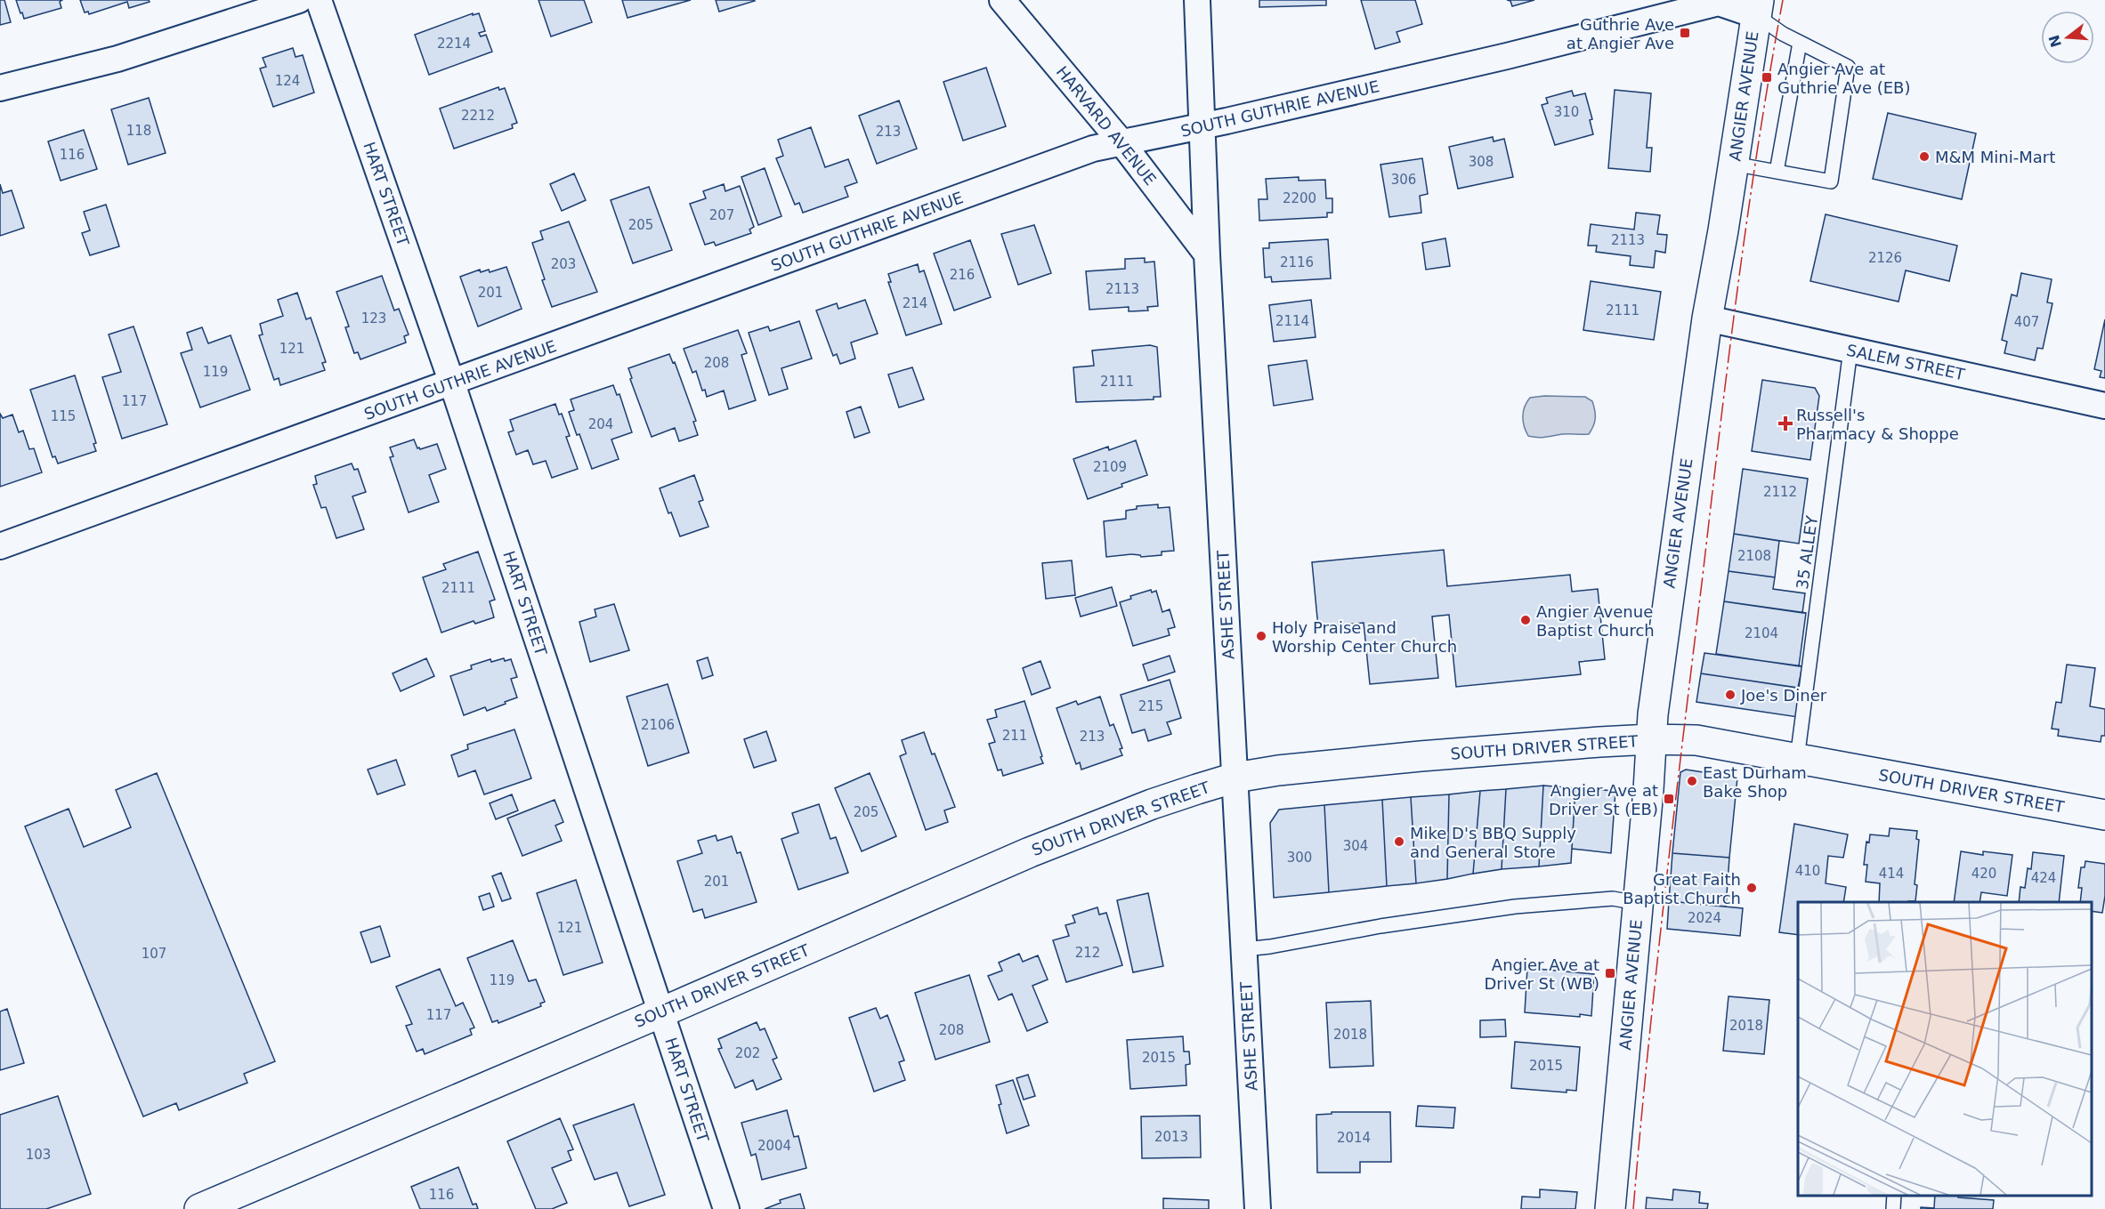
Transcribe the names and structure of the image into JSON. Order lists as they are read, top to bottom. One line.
{"streets":{"street":["ANGIER AVENUE","SOUTH GUTHRIE AVENUE","HARVARD AVENUE","HART STREET","SALEM STREET","ASHE STREET","SOUTH DRIVER STREET"],"lane":["35 ALLEY"]},"crossings":[["ANGIER AVENUE","SOUTH GUTHRIE AVENUE"],["ANGIER AVENUE","SALEM STREET"],["ANGIER AVENUE","SOUTH DRIVER STREET"],["SOUTH GUTHRIE AVENUE","HARVARD AVENUE"],["SOUTH GUTHRIE AVENUE","HART STREET"],["SOUTH GUTHRIE AVENUE","ASHE STREET"],["HARVARD AVENUE","ASHE STREET"],["HART STREET","SOUTH DRIVER STREET"],["SALEM STREET","35 ALLEY"],["35 ALLEY","SOUTH DRIVER STREET"],["ASHE STREET","SOUTH DRIVER STREET"]],"places":{"transit":["Guthrie Ave at Angier Ave","Angier Ave at Guthrie Ave (EB)","Angier Ave at Driver St (EB)","Angier Ave at Driver St (WB)"],"other":["M&M Mini-Mart","Angier Avenue Baptist Church","Holy Praise and Worship Center Church","Joe's Diner","East Durham Bake Shop","Mike D's BBQ Supply and General Store","Great Faith Baptist Church"],"health":["Russell's Pharmacy & Shoppe"]},"house_numbers":["2214","124","310","2212","118","213","116","308","306","2200","207","205","2113","2126","2116","203","216","2113","201","214","2111","123","2114","407","121","208","119","2111","117","115","204","2109","2112","2108","2111","2104","215","2106","211","213","205","304","300","410","414","420","424","201","2024","121","212","107","119","117","2018","208","2018","202","2015","2015","2013","2014","2004","103","116"],"north":"left"}
